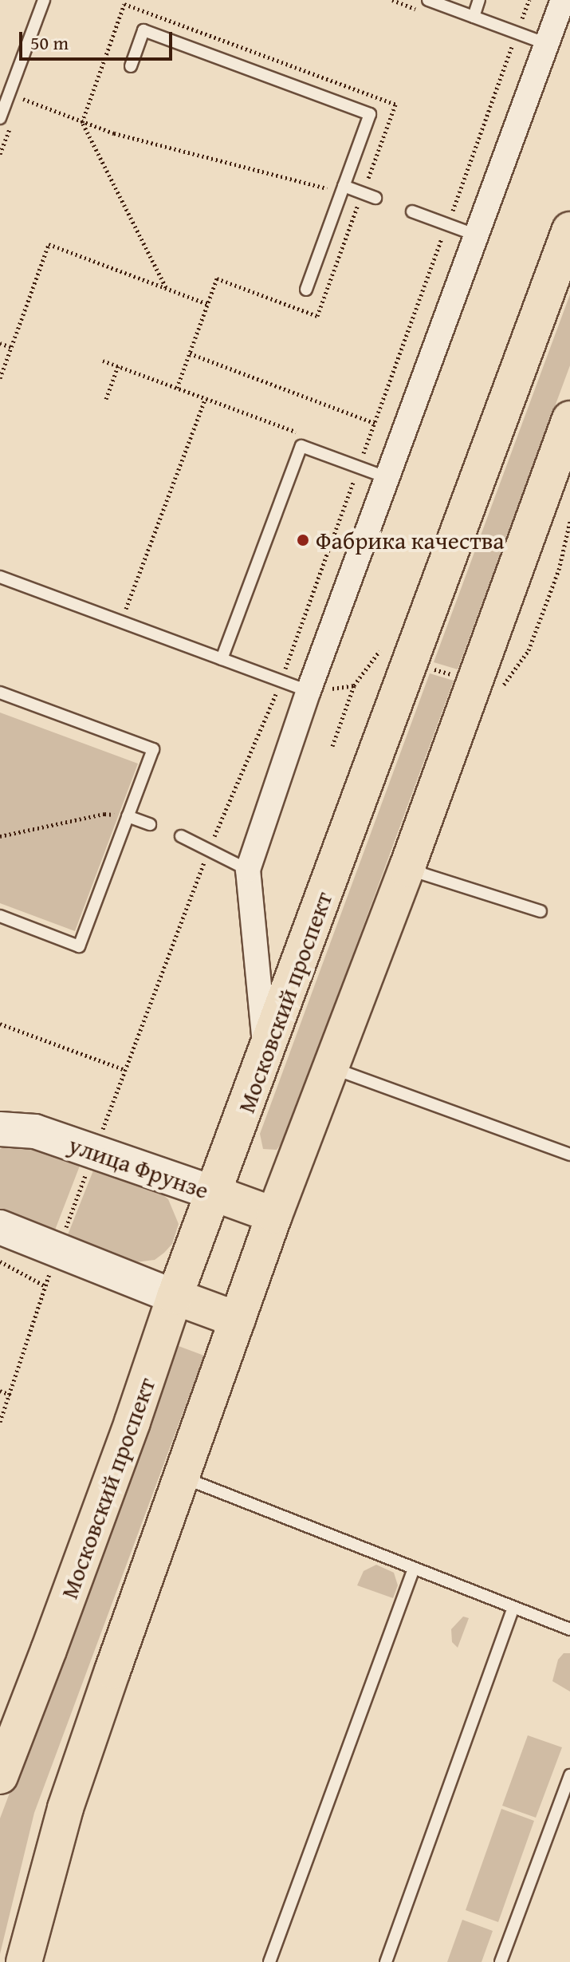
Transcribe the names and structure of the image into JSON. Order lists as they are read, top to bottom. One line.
{"streets":{"main road":["Московский проспект","улица Фрунзе"]},"crossings":[["Московский проспект","улица Фрунзе"]],"places":["Фабрика качества"],"scale_bar":"50 m"}
